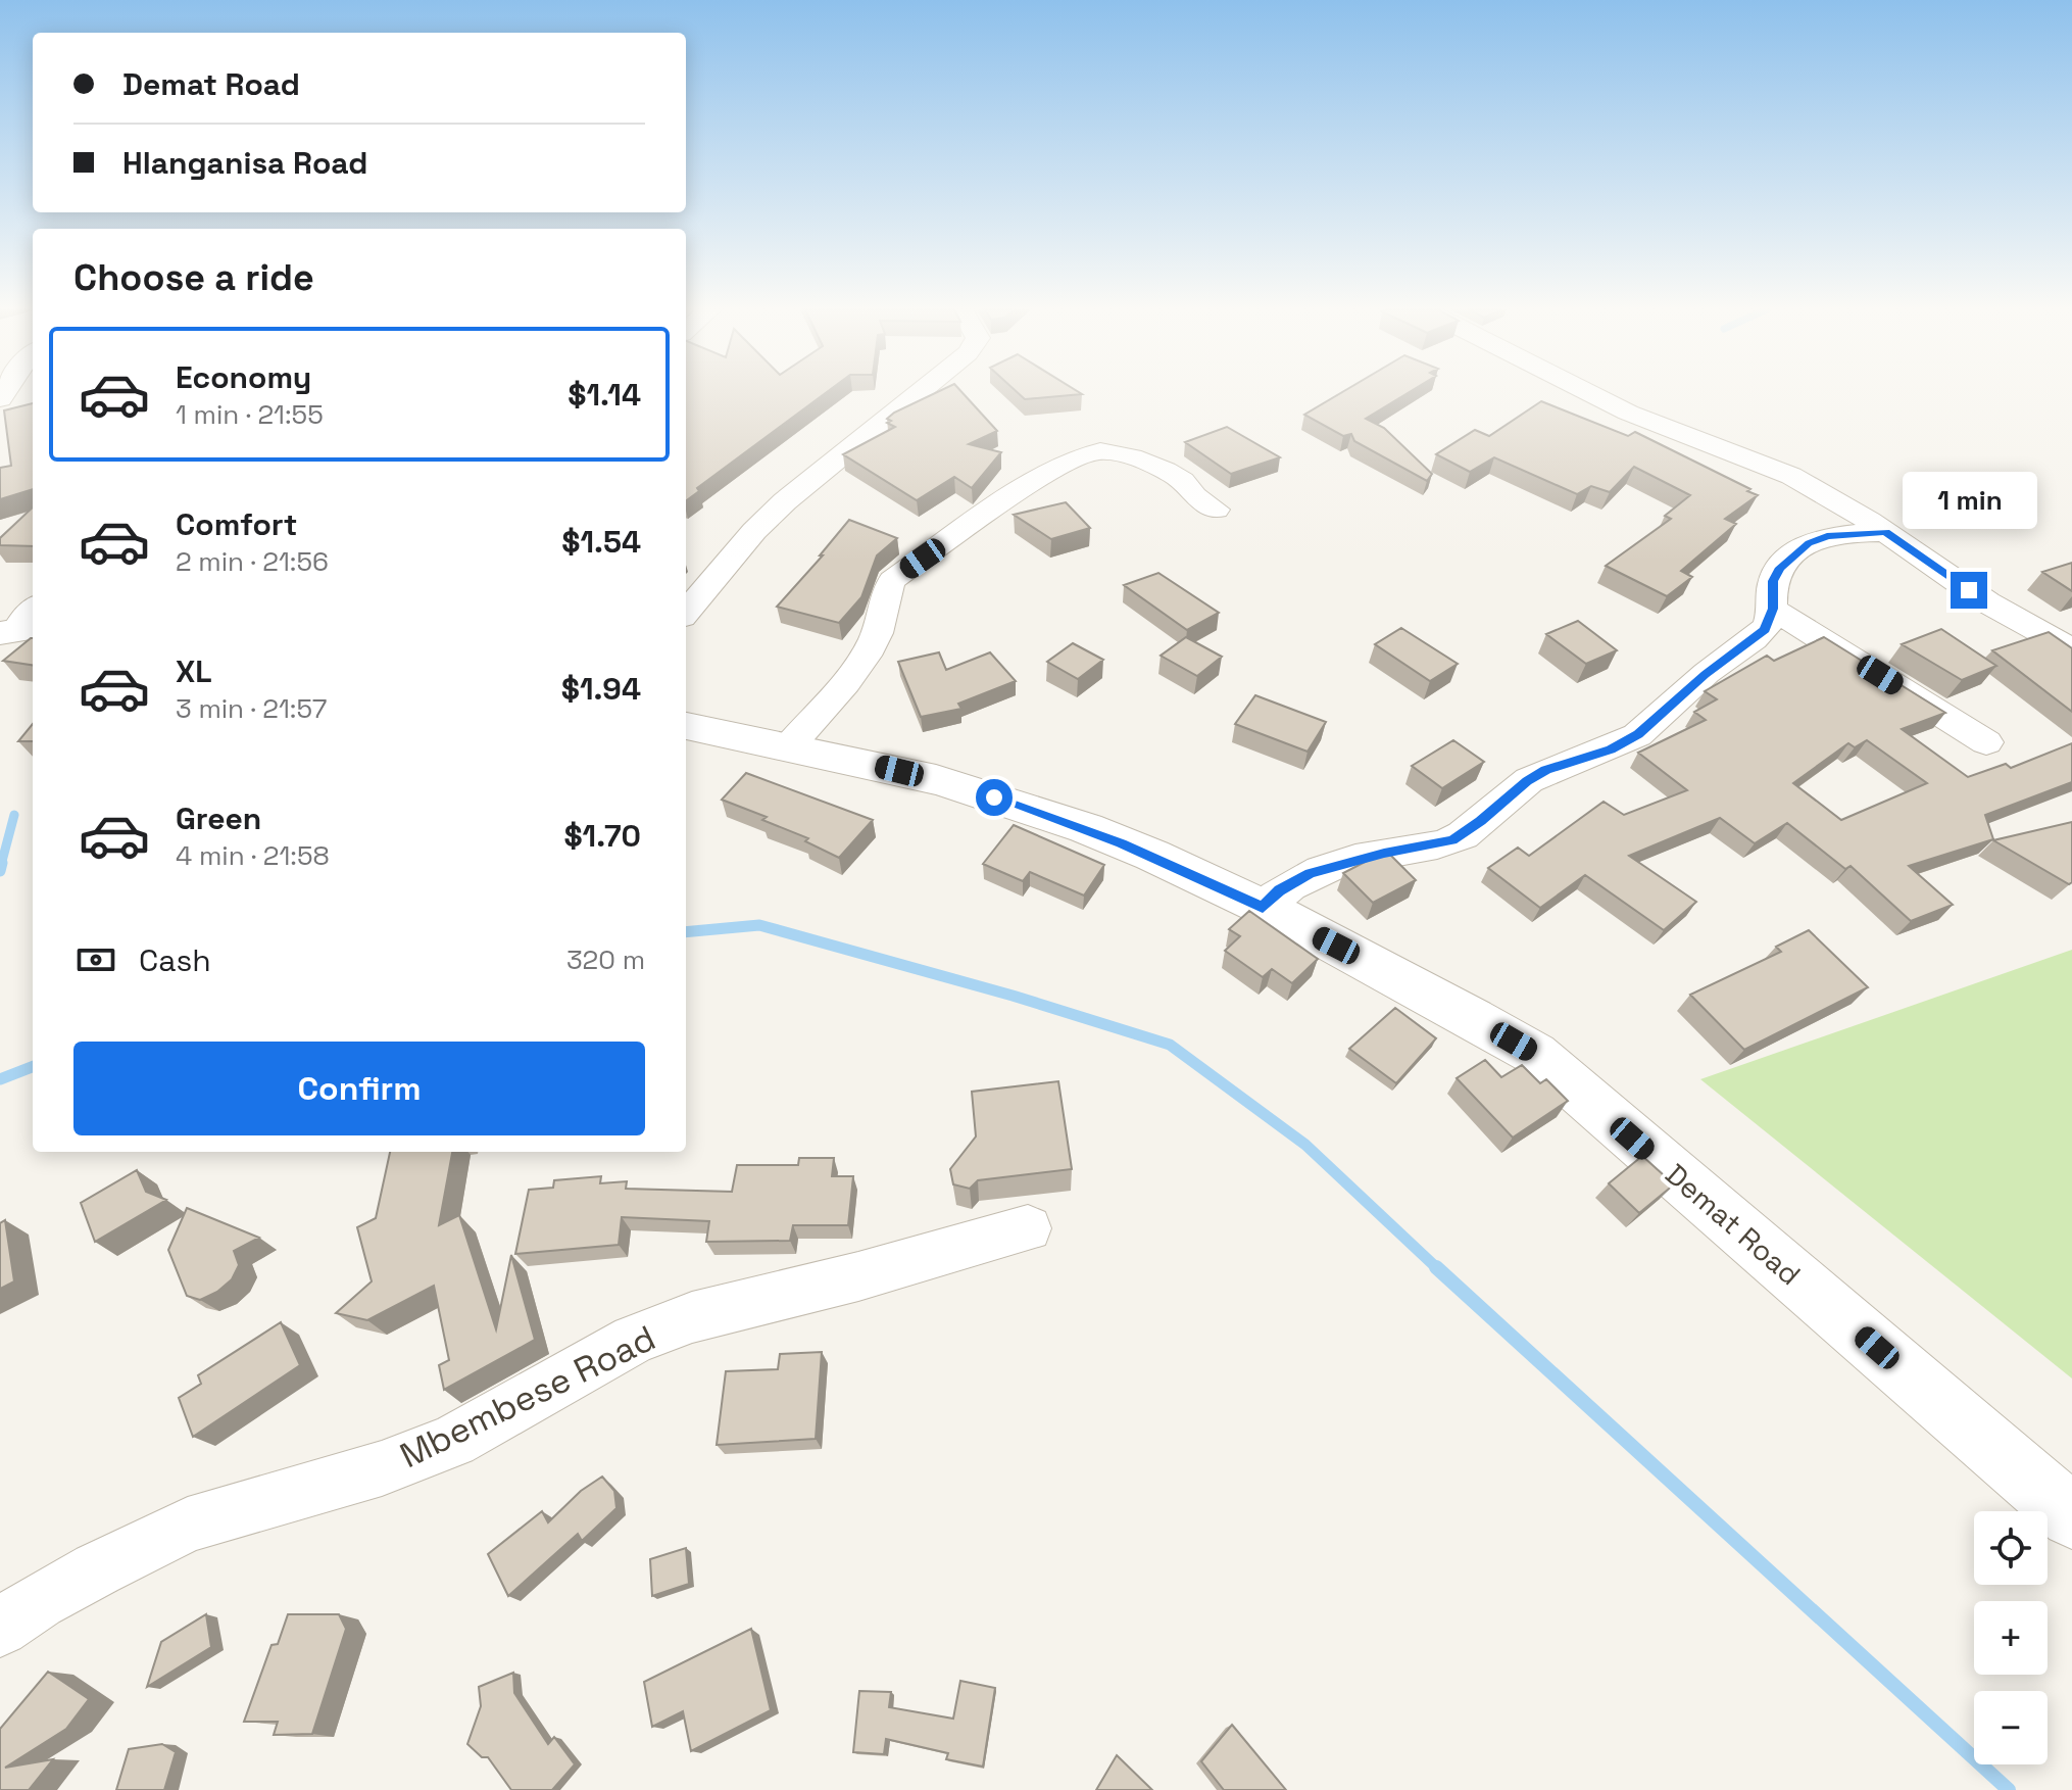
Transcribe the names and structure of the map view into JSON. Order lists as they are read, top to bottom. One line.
{"streets":{"street":["Demat Road","Mbembese Road"]},"page":{"banner":["Demat Road","Hlanganisa Road"],"heading":"Choose a ride","list":[{"name":"Economy","note":"1 min · 21:55","value":"$1.14"},{"name":"Comfort","note":"2 min · 21:56","value":"$1.54"},{"name":"XL","note":"3 min · 21:57","value":"$1.94"},{"name":"Green","note":"4 min · 21:58","value":"$1.70"}],"bubble":"1 min","pay":["Cash","320 m"],"buttons":"Confirm","map_buttons":["+","−"]}}
